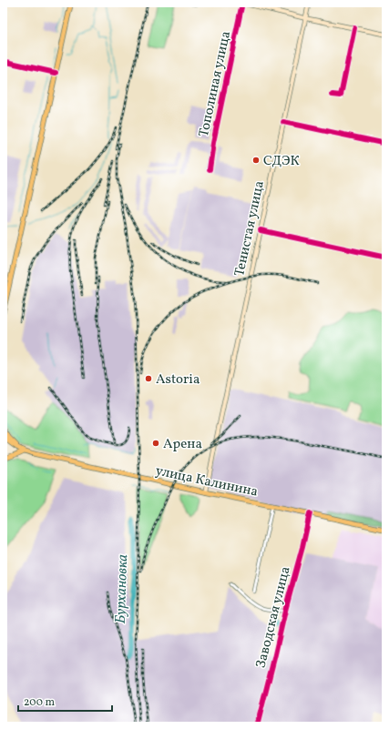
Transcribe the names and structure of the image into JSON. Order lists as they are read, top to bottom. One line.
{"streets":{"main road":["Тенистая улица","улица Калинина","Заводская улица"],"street":["Тополиная улица"]},"crossings":[["Тенистая улица","улица Калинина"],["улица Калинина","Заводская улица"]],"water":["Бурхановка"],"places":["СДЭК","Astoria","Арена"],"scale_bar":"200 m"}
